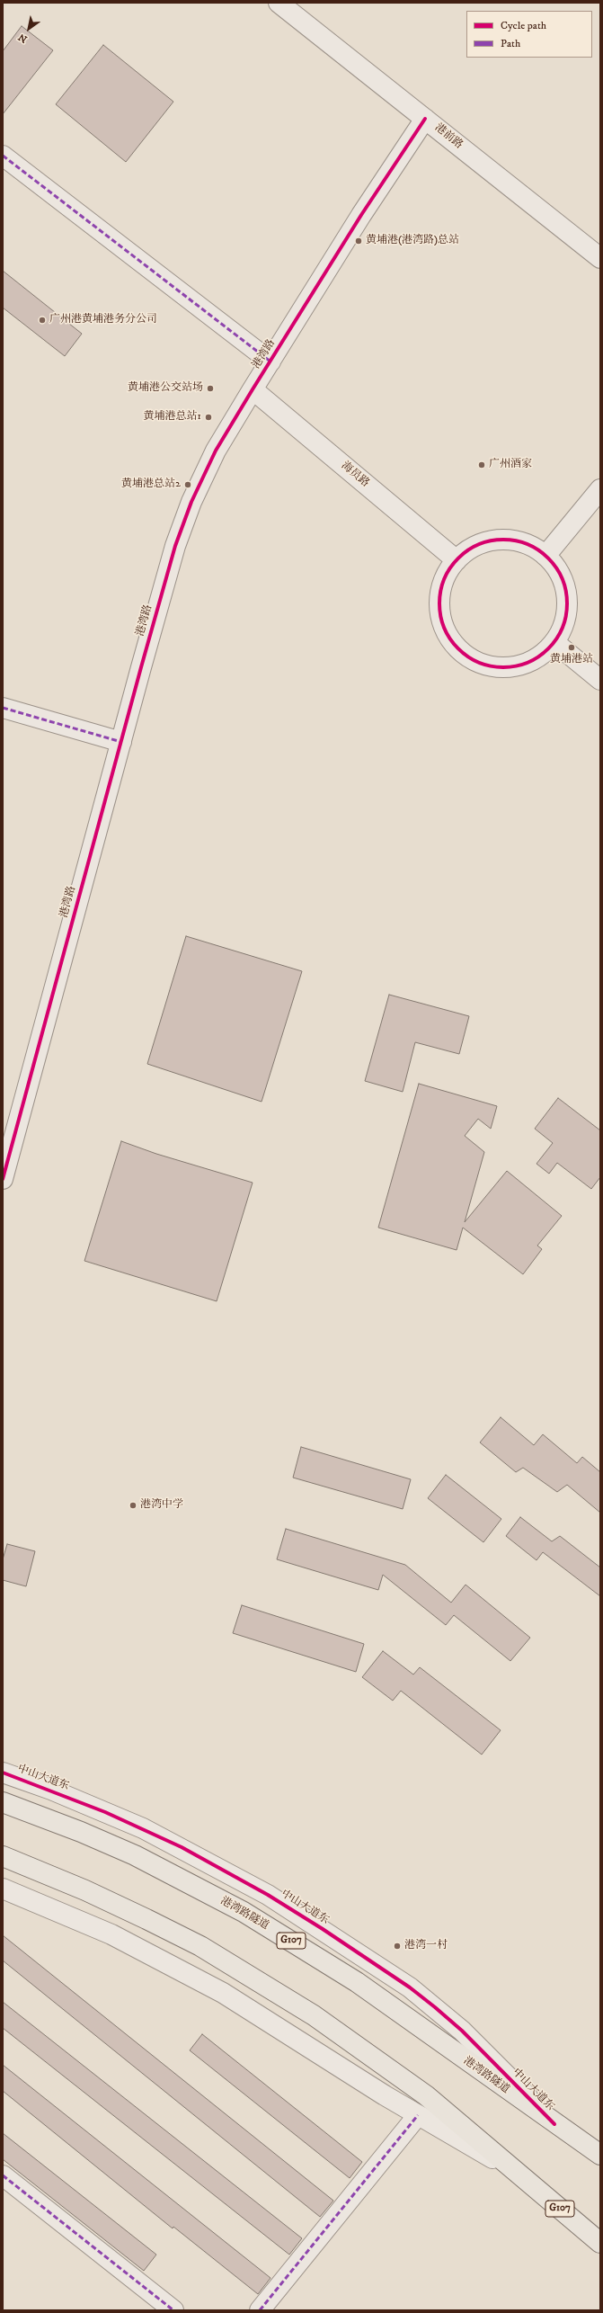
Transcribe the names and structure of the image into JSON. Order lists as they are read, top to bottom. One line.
{"streets":{"highway":["中山大道东","港湾路隧道","G107"],"street":["港前路","港湾路","海员路"]},"crossings":[["港前路","港湾路"],["港湾路","海员路"],["中山大道东","港湾路隧道"]],"places":["黄埔港(港湾路)总站","广州港黄埔港务分公司","黄埔港公交站场","黄埔港总站1","广州酒家","黄埔港总站2","黄埔港站","港湾中学","港湾一村"],"legend":["Cycle path","Path"],"north":"bottom left"}
